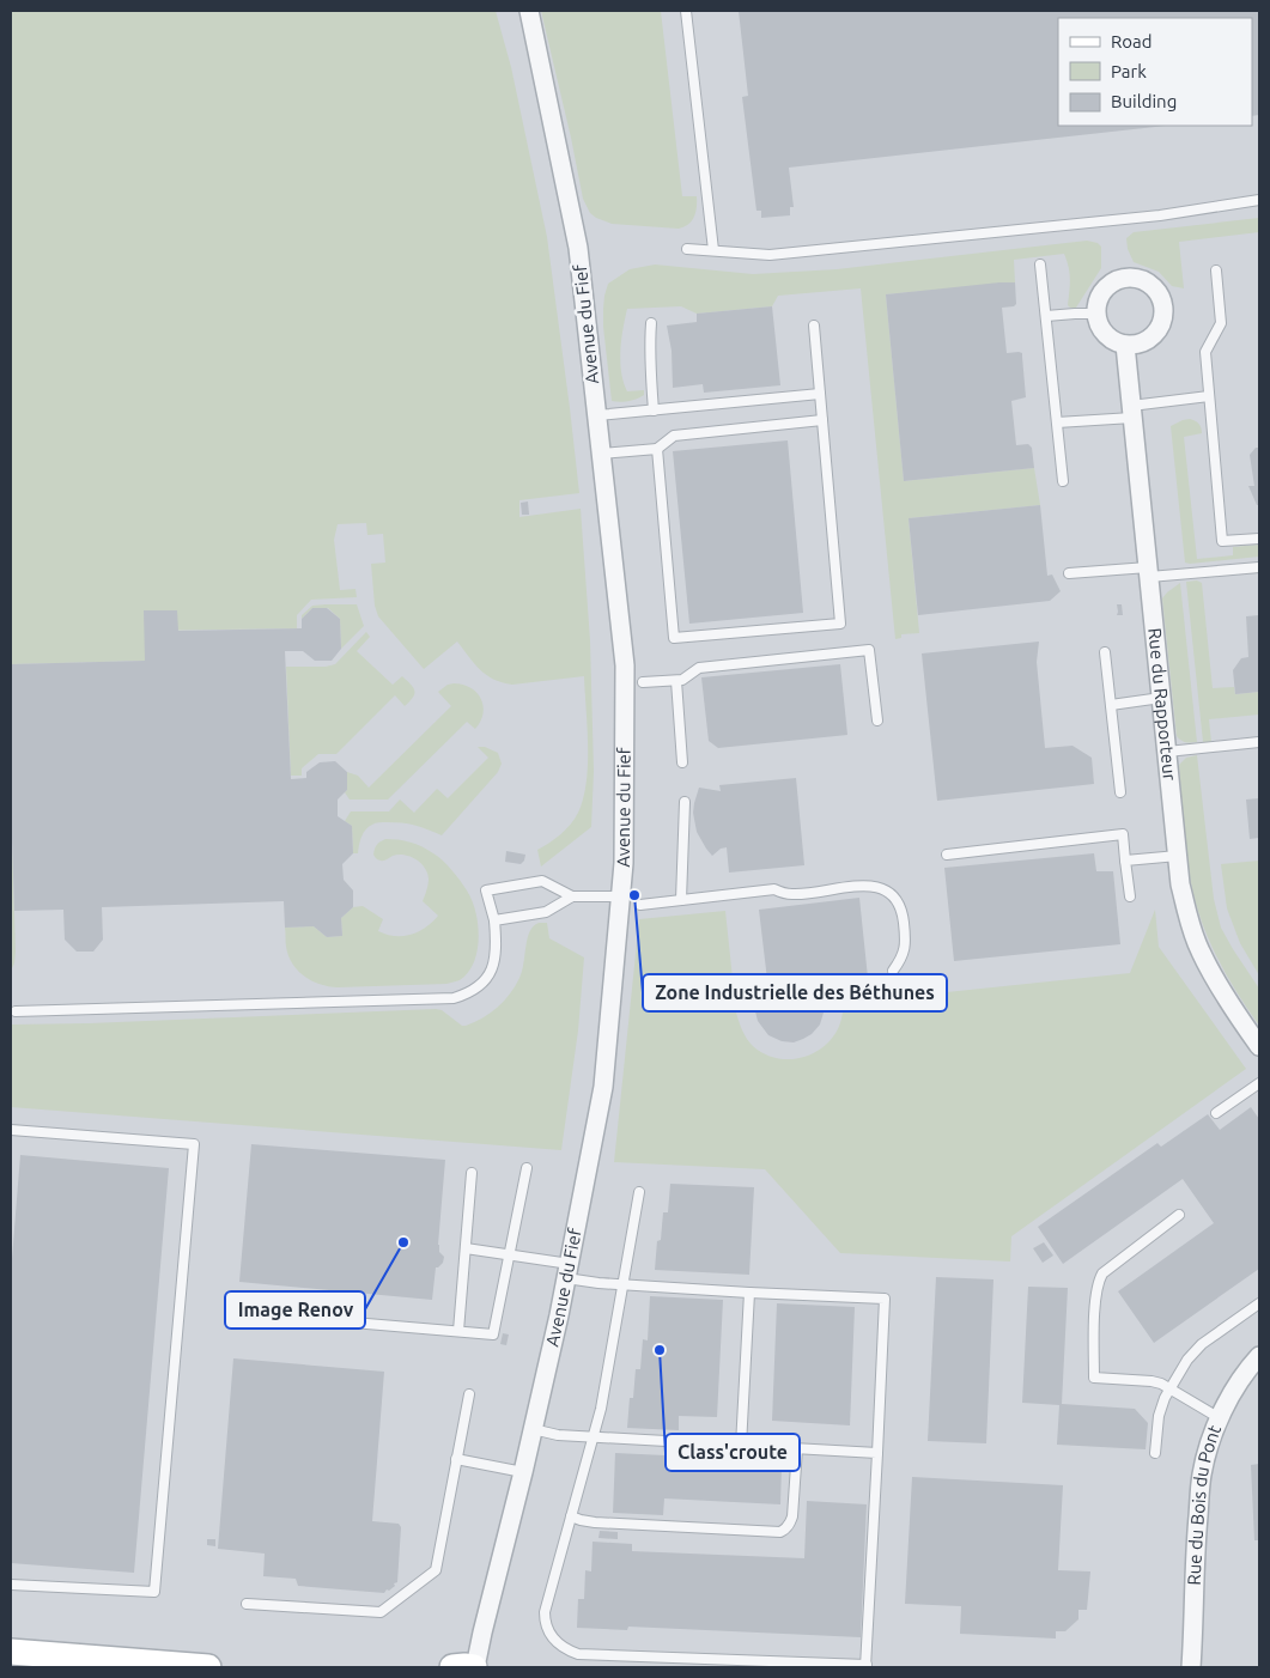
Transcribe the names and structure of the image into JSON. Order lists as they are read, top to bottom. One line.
{"streets":{"street":["Avenue du Fief","Rue du Rapporteur","Rue du Bois du Pont"]},"places":["Zone Industrielle des Béthunes","Image Renov","Class'croute"],"legend":["Road","Park","Building"]}
